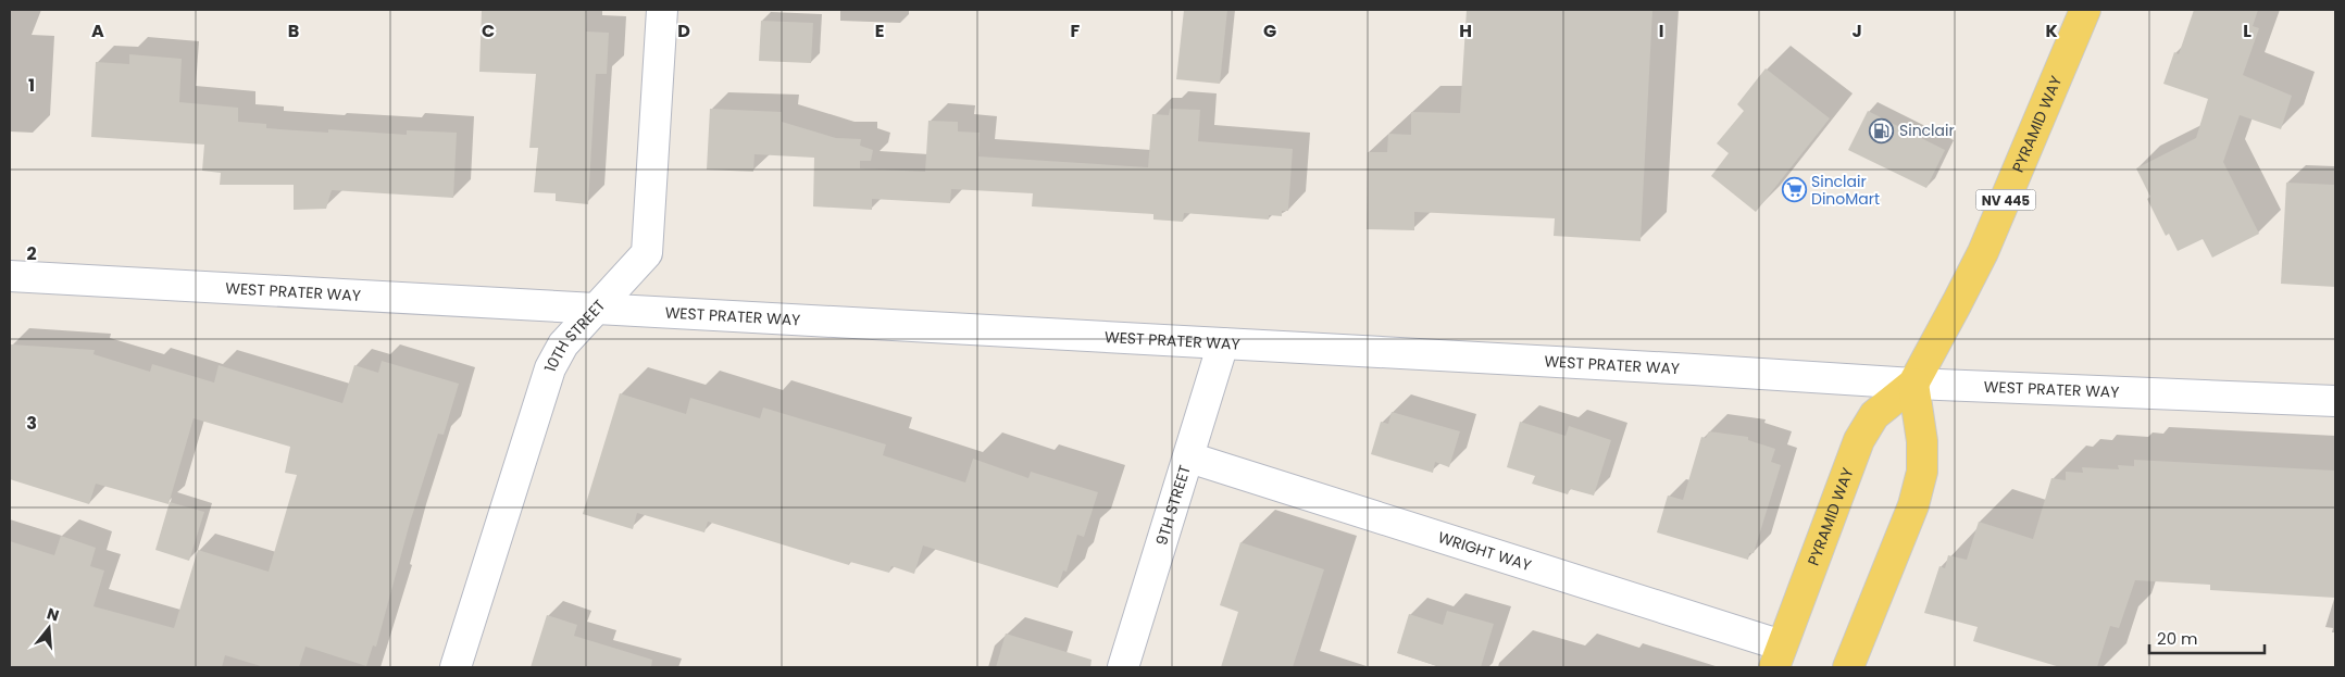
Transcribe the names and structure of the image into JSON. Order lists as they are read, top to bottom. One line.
{"streets":{"main road":["PYRAMID WAY","NV 445","WEST PRATER WAY","10TH STREET","9TH STREET","WRIGHT WAY"]},"crossings":[["PYRAMID WAY","WEST PRATER WAY"],["PYRAMID WAY","WRIGHT WAY"],["WEST PRATER WAY","10TH STREET"],["WEST PRATER WAY","9TH STREET"],["9TH STREET","WRIGHT WAY"]],"places":{"fuel station":["Sinclair"],"supermarket":["Sinclair DinoMart"]},"scale_bar":"20 m","north":"top","grid":{"columns":["A","B","C","D","E","F","G","H","I","J","K","L"],"rows":["1","2","3"]}}
